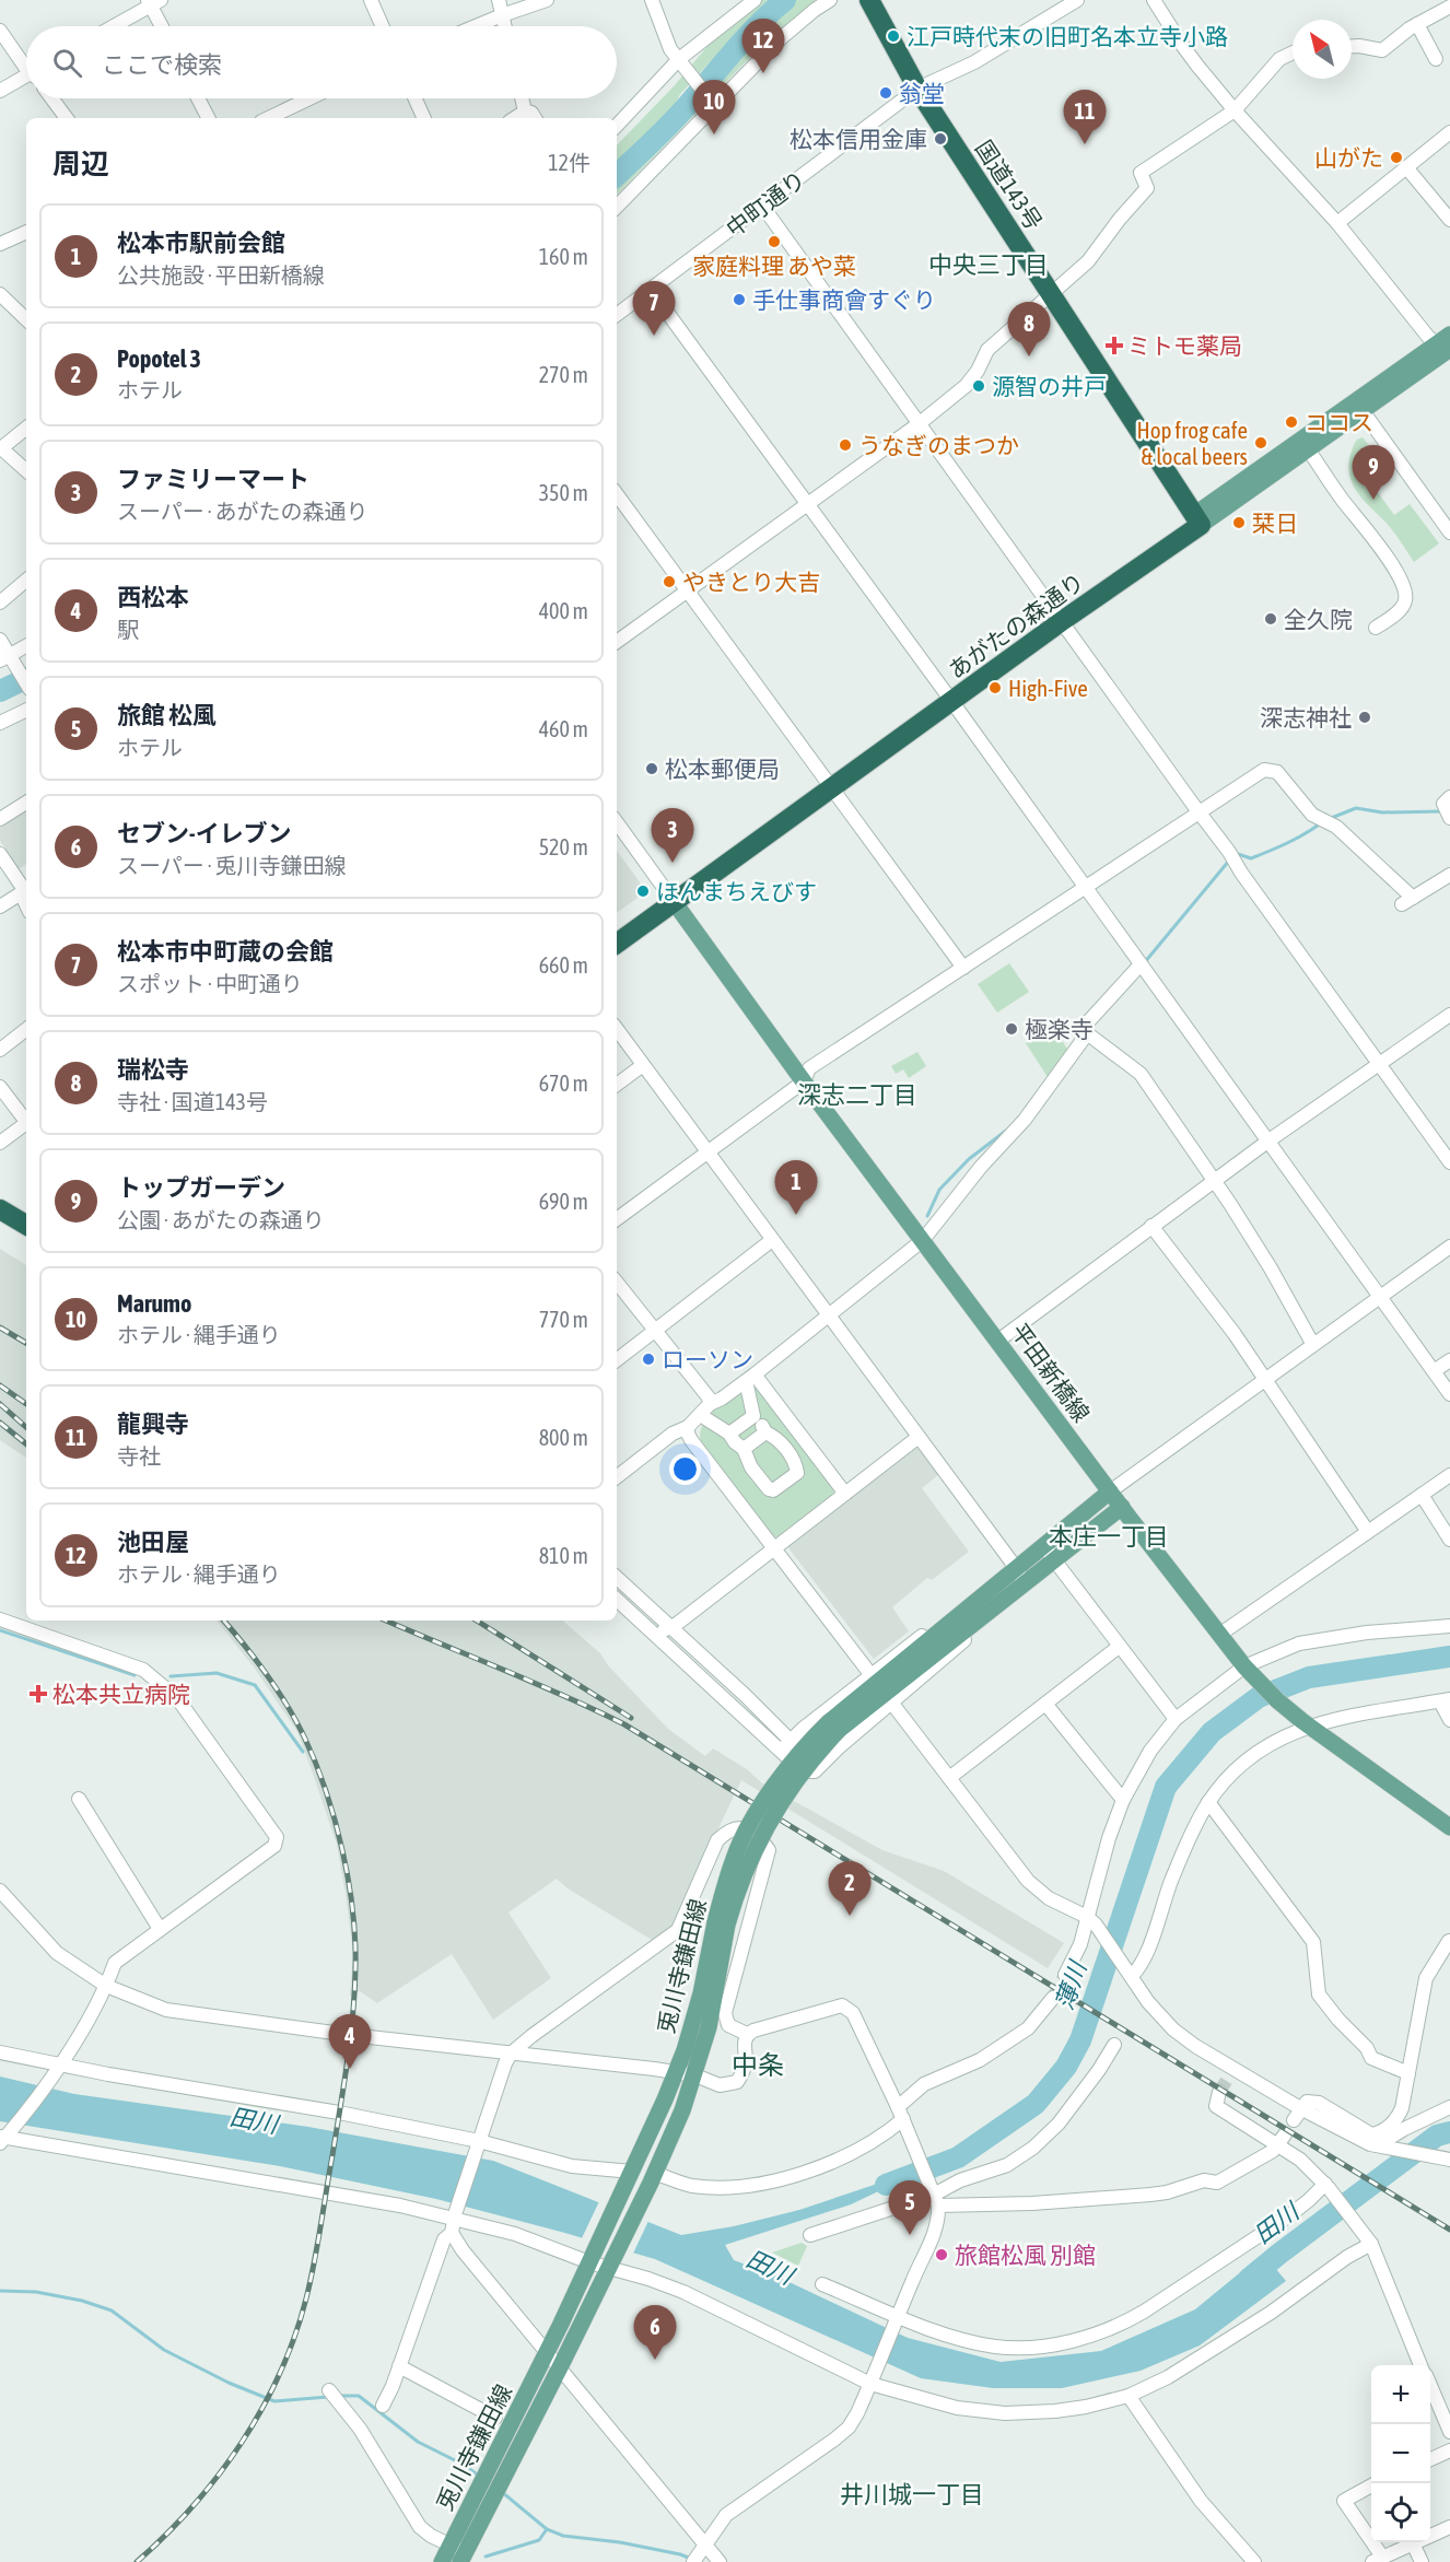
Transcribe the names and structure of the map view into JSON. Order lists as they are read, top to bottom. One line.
{"streets":{"highway":["国道143号","あがたの森通り"],"main road":["平田新橋線","兎川寺鎌田線"],"street":["中町通り"]},"crossings":[["国道143号","中町通り"],["国道143号","あがたの森通り"],["あがたの森通り","平田新橋線"],["平田新橋線","兎川寺鎌田線"]],"districts":["中央三丁目","深志二丁目","本庄一丁目","中条","井川城一丁目"],"water":["薄川","田川"],"places":{"other":["江戸時代末の旧町名本立寺小路","翁堂","松本信用金庫","山がた","家庭料理 あや菜","手仕事商會すぐり","源智の井戸","ココス","Hop frog cafe & local beers","うなぎのまつか","栞日","やきとり大吉","全久院","High-Five","深志神社","松本郵便局","ほんまちえびす","極楽寺","ローソン","旅館松風 別館"],"health":["ミトモ薬局","松本共立病院"]},"north":"top left","page":{"pins":["12","10","11","7","8","9","3","1","2","4","5","6"],"search":"ここで検索","heading":["周辺","12件"],"list":[{"mark":"1","name":"松本市駅前会館","note":"公共施設 · 平田新橋線","value":"160 m"},{"mark":"2","name":"Popotel 3","note":"ホテル","value":"270 m"},{"mark":"3","name":"ファミリーマート","note":"スーパー · あがたの森通り","value":"350 m"},{"mark":"4","name":"西松本","note":"駅","value":"400 m"},{"mark":"5","name":"旅館 松風","note":"ホテル","value":"460 m"},{"mark":"6","name":"セブン-イレブン","note":"スーパー · 兎川寺鎌田線","value":"520 m"},{"mark":"7","name":"松本市中町蔵の会館","note":"スポット · 中町通り","value":"660 m"},{"mark":"8","name":"瑞松寺","note":"寺社 · 国道143号","value":"670 m"},{"mark":"9","name":"トップガーデン","note":"公園 · あがたの森通り","value":"690 m"},{"mark":"10","name":"Marumo","note":"ホテル · 縄手通り","value":"770 m"},{"mark":"11","name":"龍興寺","note":"寺社","value":"800 m"},{"mark":"12","name":"池田屋","note":"ホテル · 縄手通り","value":"810 m"}],"map_buttons":["+","−"]}}
